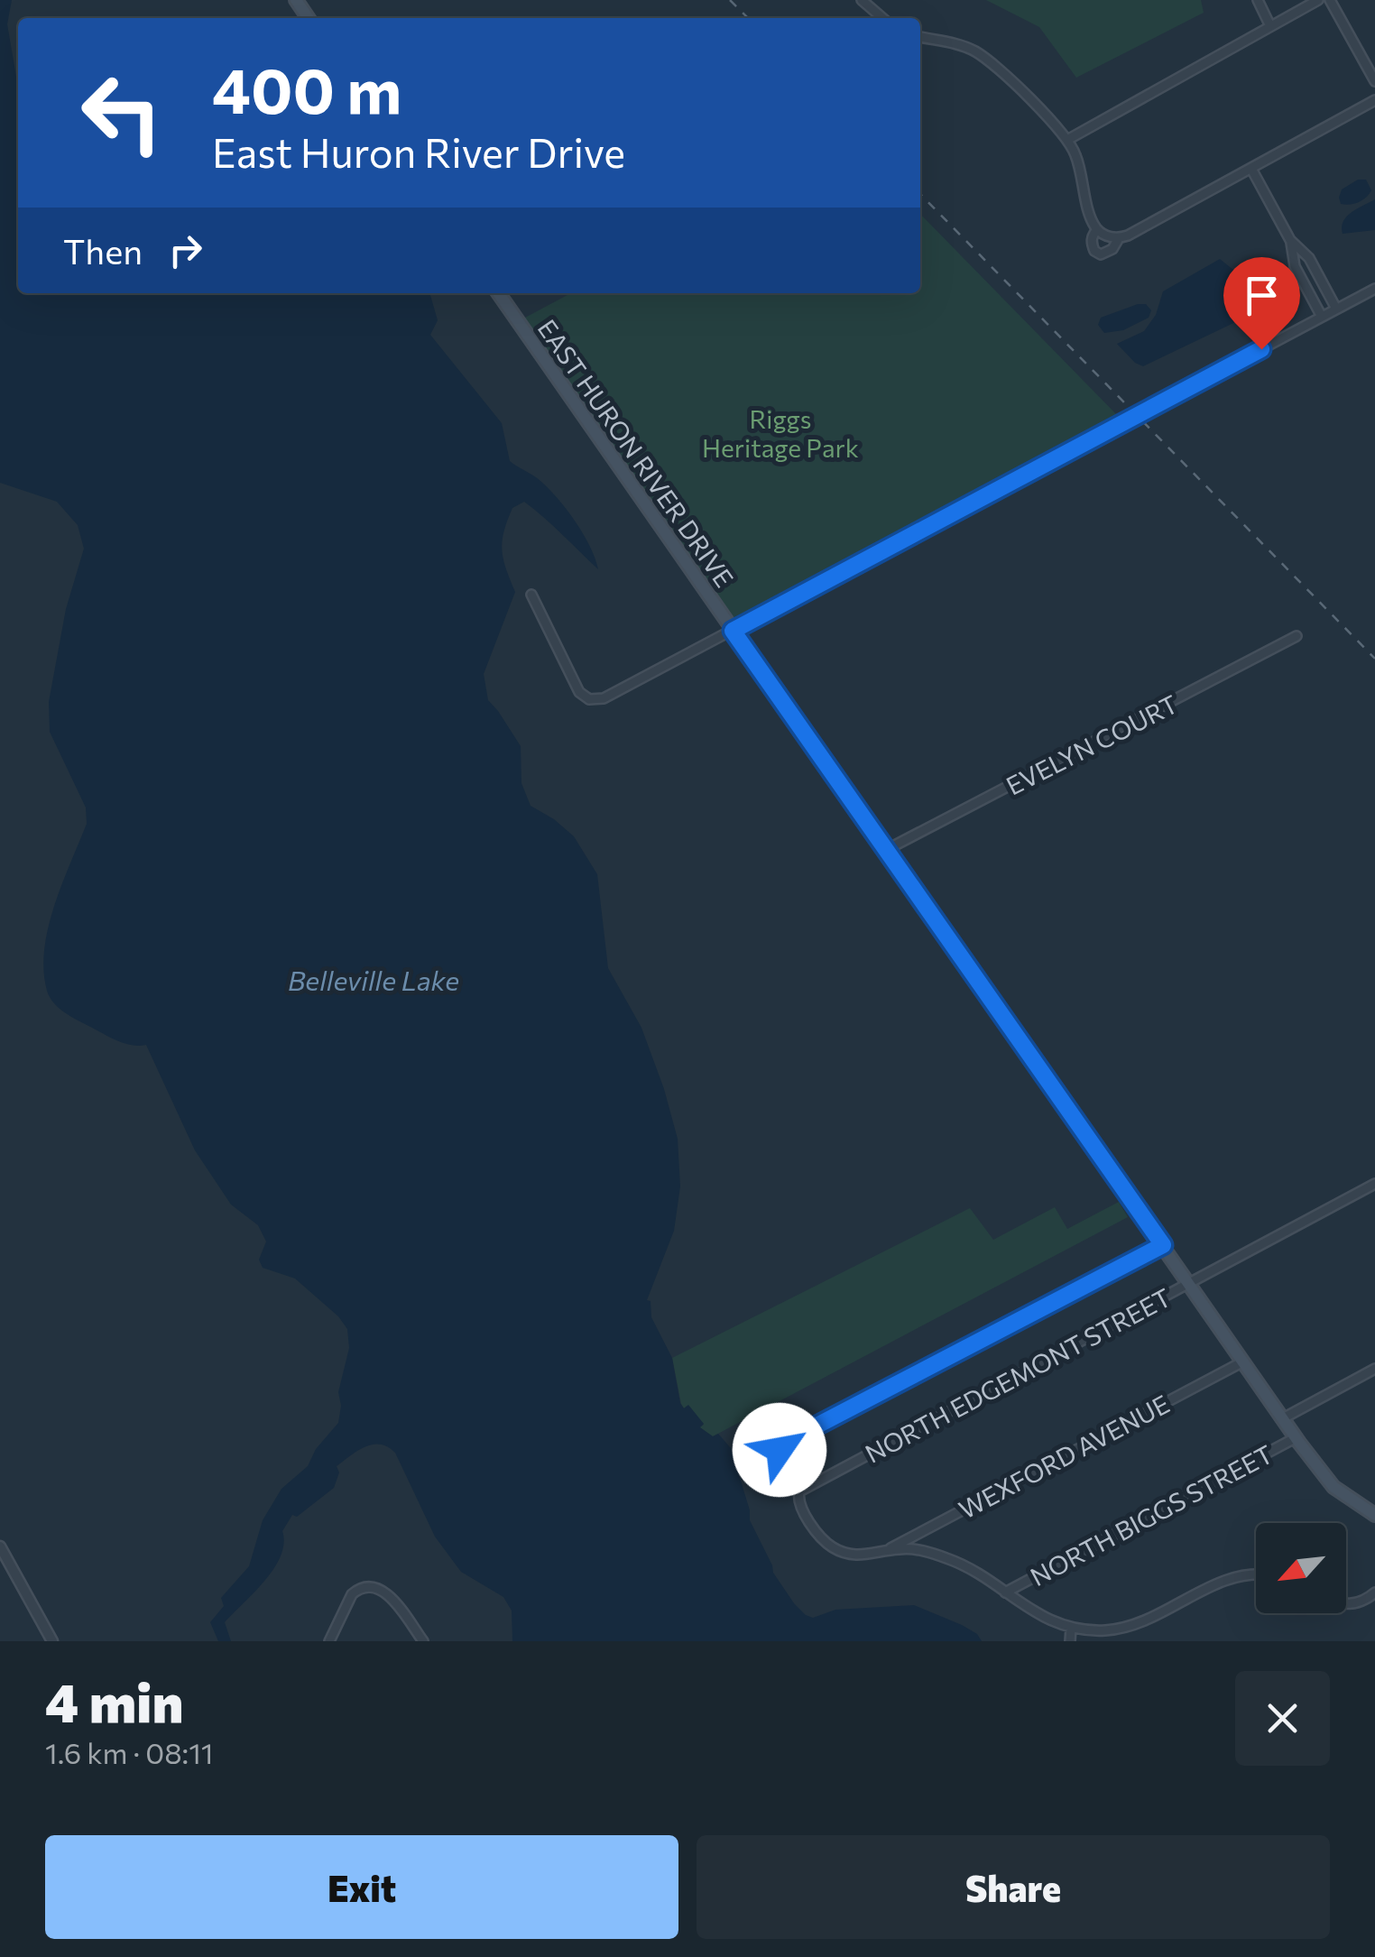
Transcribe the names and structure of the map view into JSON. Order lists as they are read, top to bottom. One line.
{"streets":{"main road":["EAST HURON RIVER DRIVE"],"street":["EVELYN COURT","NORTH EDGEMONT STREET","WEXFORD AVENUE","NORTH BIGGS STREET"]},"crossings":[["EAST HURON RIVER DRIVE","EVELYN COURT"],["EAST HURON RIVER DRIVE","NORTH EDGEMONT STREET"],["EAST HURON RIVER DRIVE","WEXFORD AVENUE"],["EAST HURON RIVER DRIVE","NORTH BIGGS STREET"]],"water":["Belleville Lake"],"parks":["Riggs Heritage Park"],"north":"bottom left","page":{"turn":["400 m","East Huron River Drive"],"then":"Then","heading":["4 min","1.6 km · 08:11"],"buttons":["Exit","Share"]}}
